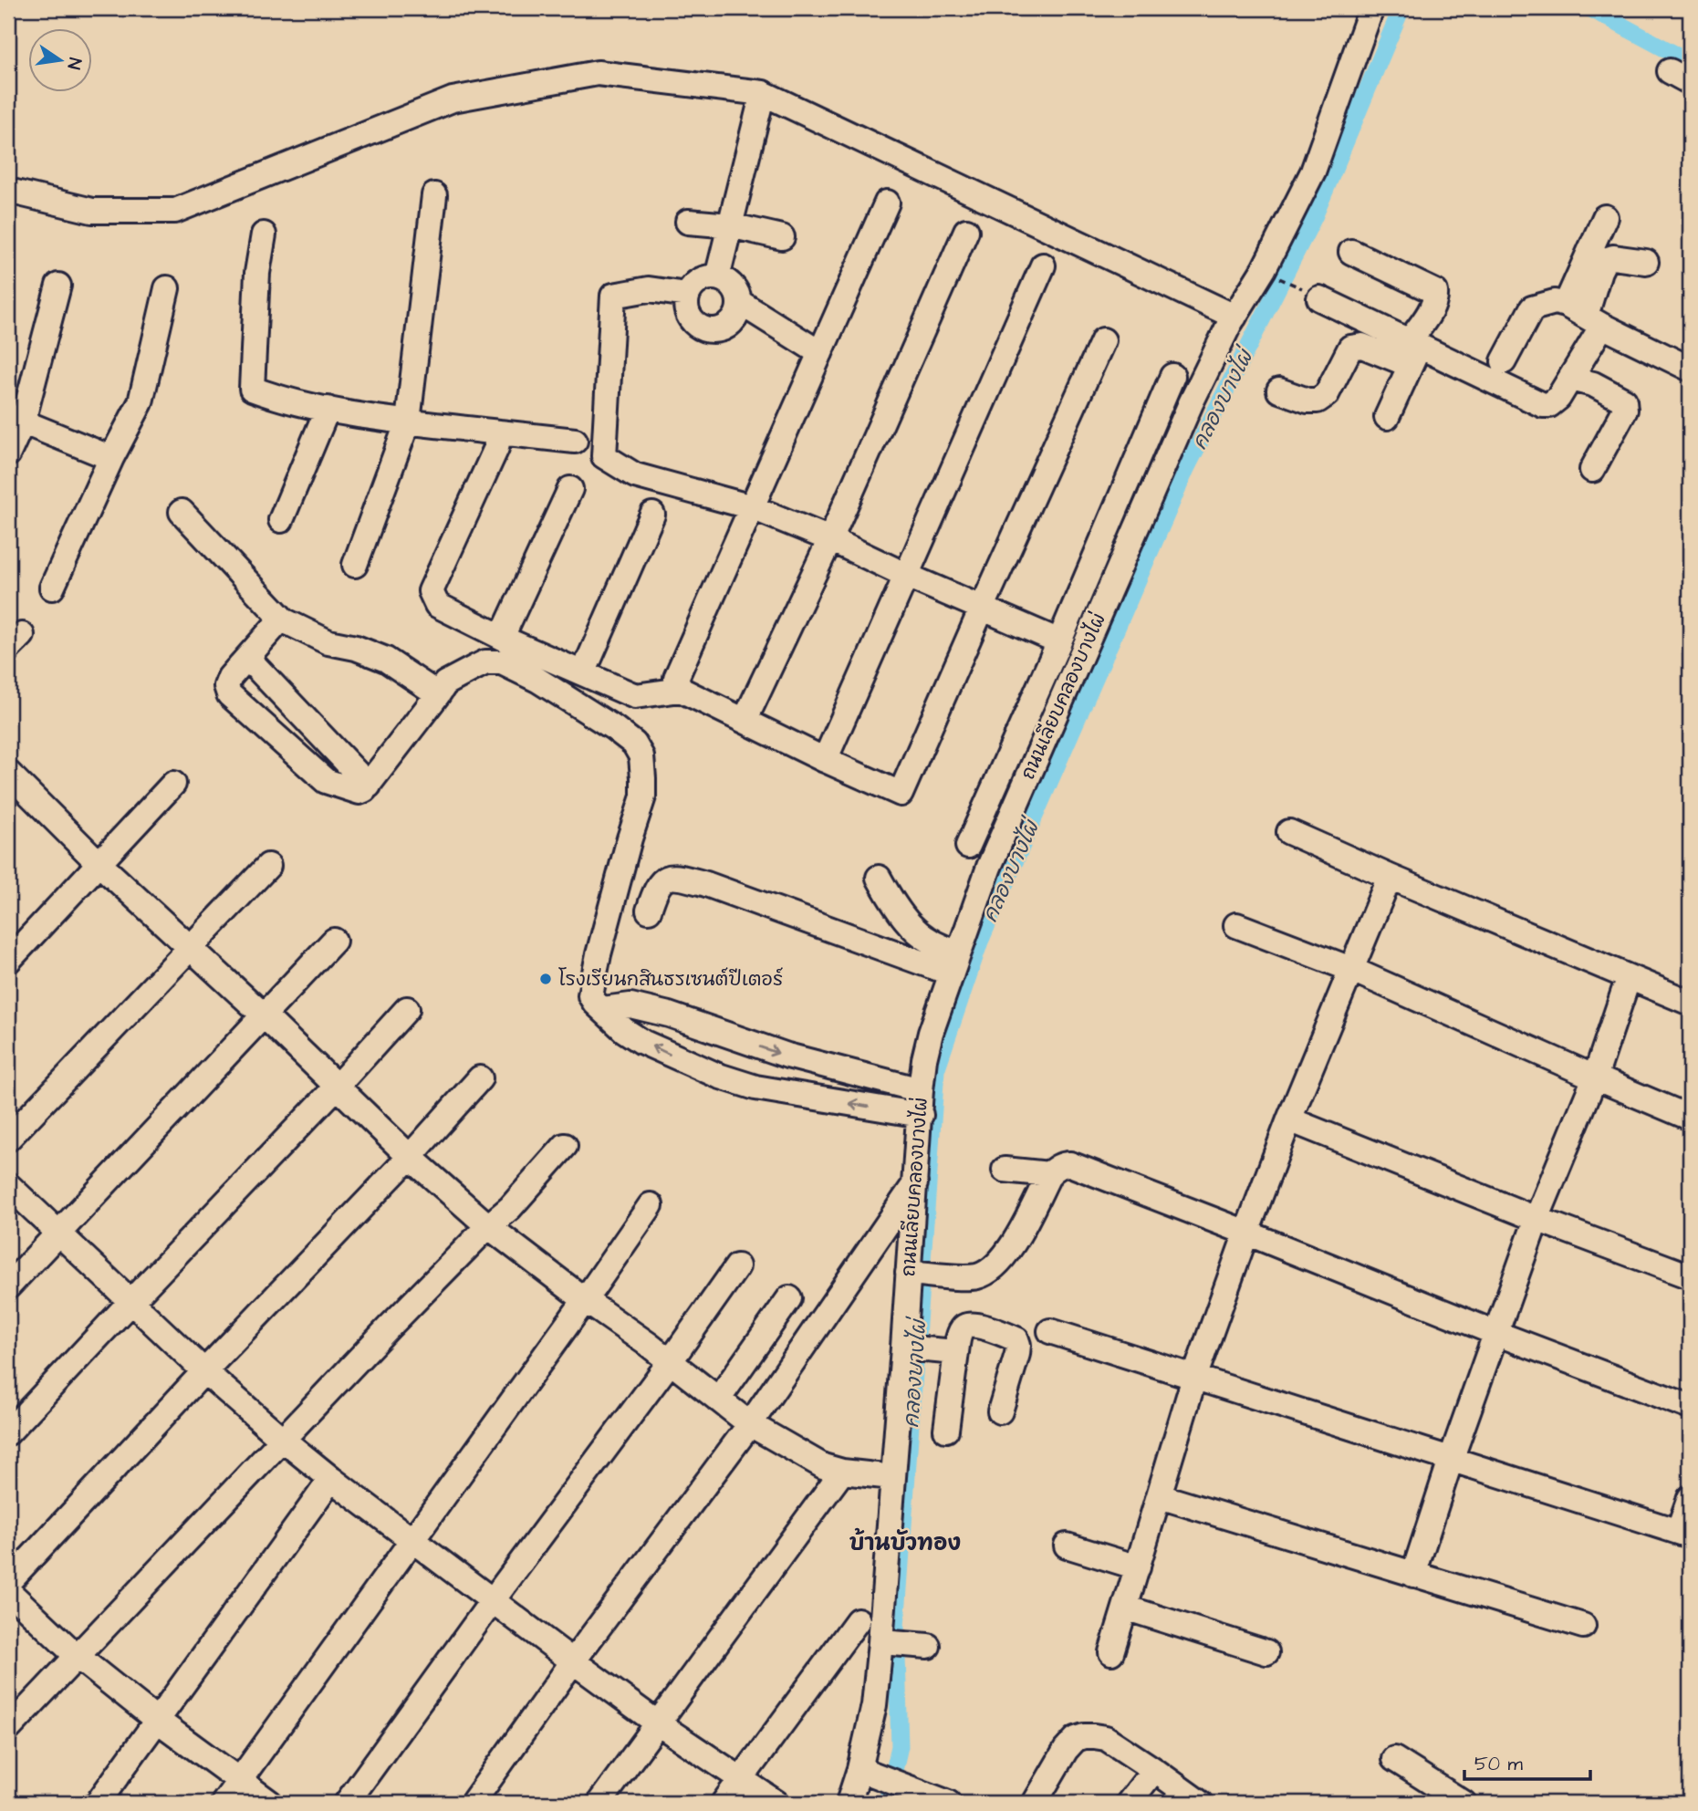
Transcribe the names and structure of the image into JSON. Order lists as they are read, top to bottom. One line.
{"streets":{"street":["ถนนเลียบคลองบางไผ่"]},"districts":["บ้านบัวทอง"],"water":["คลองบางไผ่"],"places":["โรงเรียนกสินธรเซนต์ปีเตอร์"],"scale_bar":"50 m","north":"right"}
